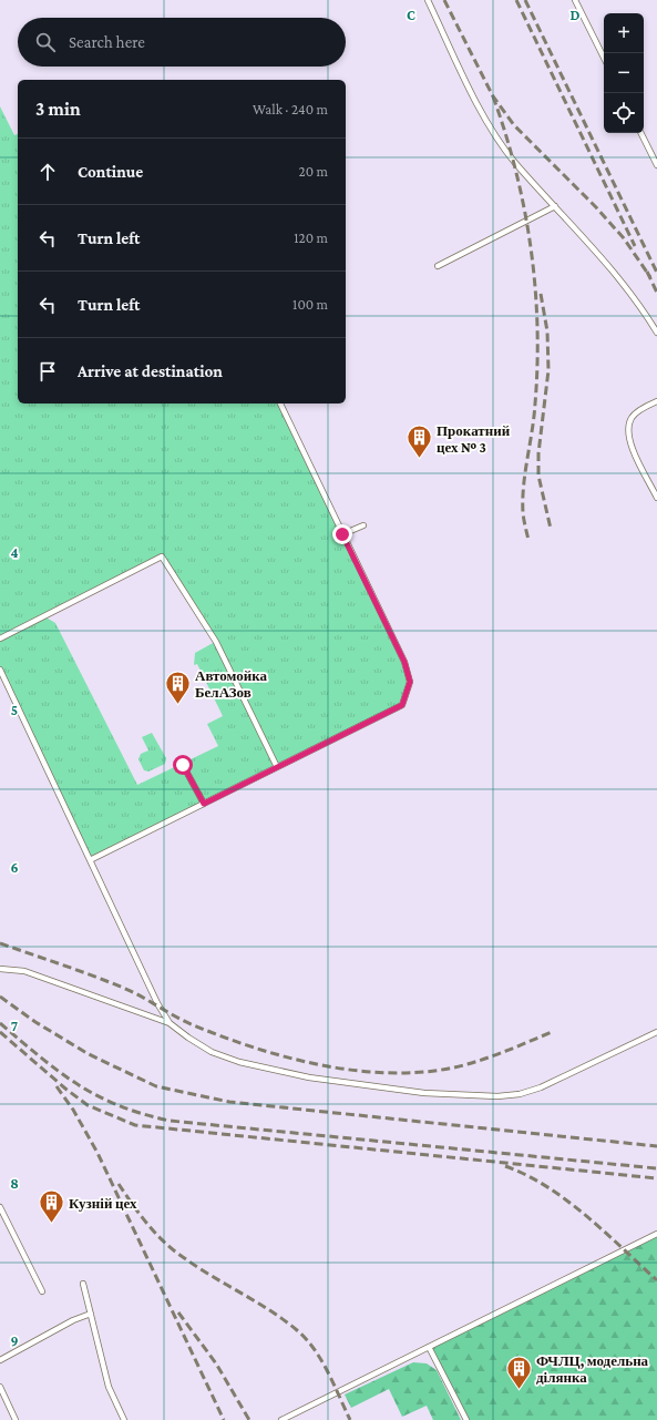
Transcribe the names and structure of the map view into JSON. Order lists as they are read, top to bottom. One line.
{"places":{"building":["Прокатний цех № 3","Автомойка БелАЗов","Кузній цех","ФЧЛЦ, модельна ділянка"]},"page":{"map_buttons":["+","−"],"search":"Search here","heading":["3 min","Walk · 240 m"],"list":[["Continue","20 m"],["Turn left","120 m"],["Turn left","100 m"],"Arrive at destination"]},"grid":{"columns":["C","D"],"rows":["4","5","6","7","8","9"]}}
